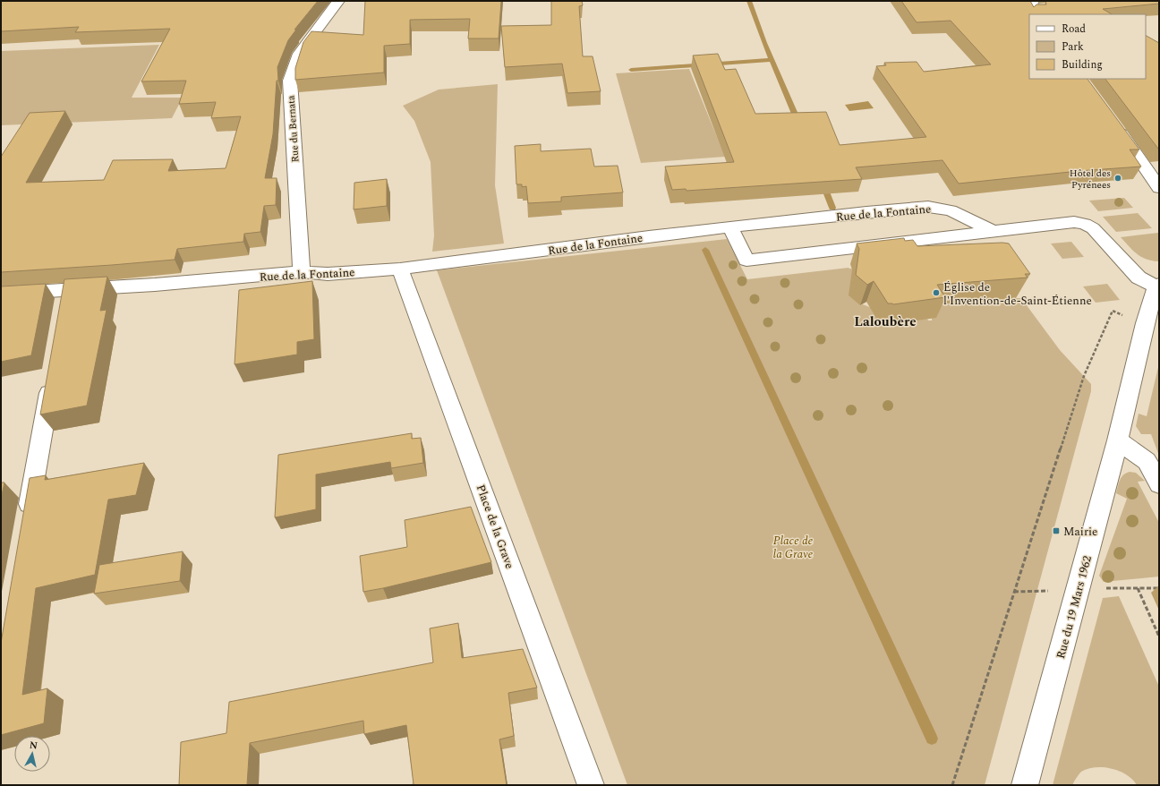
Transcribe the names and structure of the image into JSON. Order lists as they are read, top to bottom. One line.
{"streets":{"street":["Rue du Bernata","Rue de la Fontaine","Place de la Grave","Rue du 19 Mars 1962"]},"crossings":[["Rue du Bernata","Rue de la Fontaine"],["Rue de la Fontaine","Place de la Grave"]],"districts":["Laloubère"],"parks":["Place de la Grave"],"places":{"other":["Hôtel des Pyrénees","Église de l'Invention-de-Saint-Étienne"],"transit":["Mairie"]},"legend":["Road","Park","Building"],"north":"top"}
